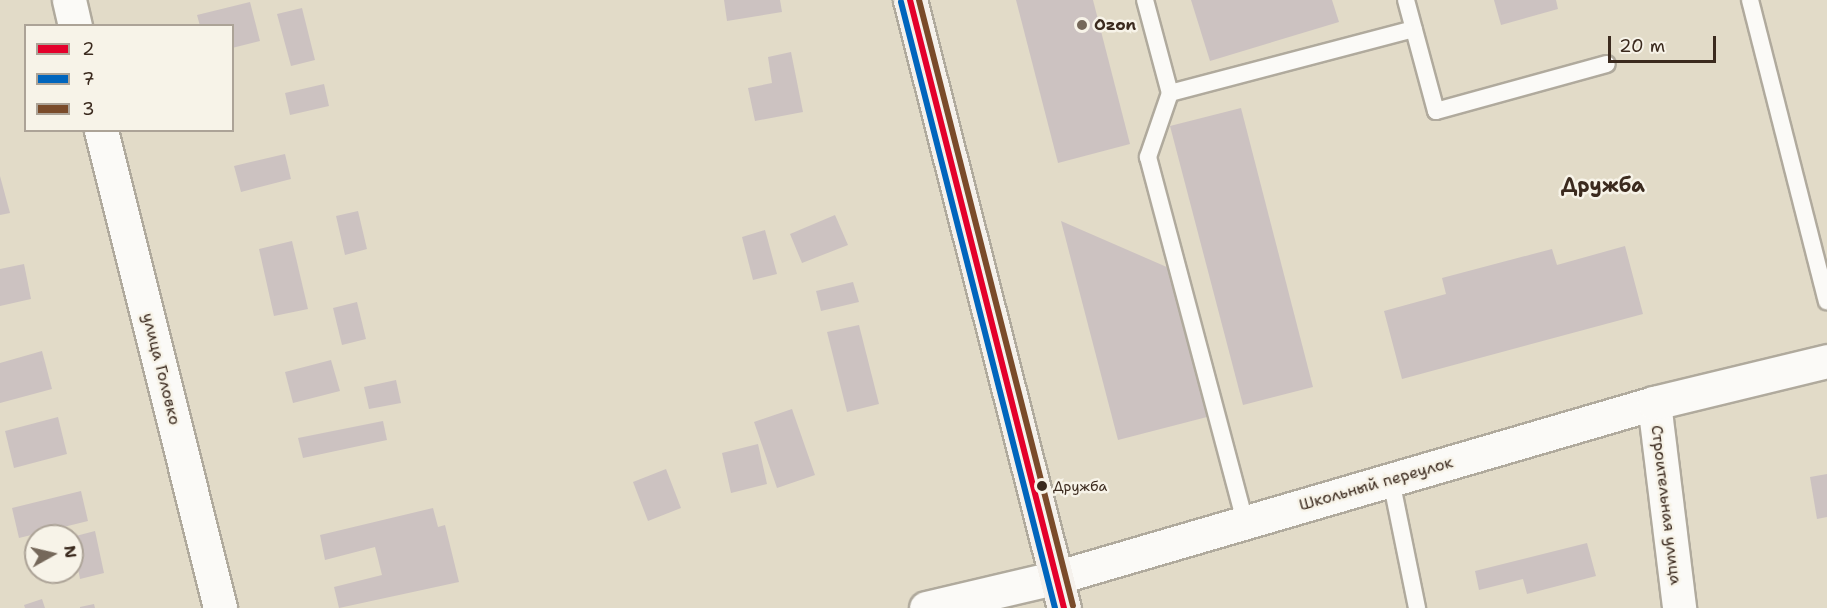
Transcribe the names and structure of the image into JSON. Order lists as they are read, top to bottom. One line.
{"streets":{"street":["улица Головко","Школьный переулок","Строительная улица"]},"crossings":[["Школьный переулок","Строительная улица"]],"districts":["Дружба"],"places":["Ozon","Дружба"],"lines":["transit line 2","transit line 3","transit line 7"],"legend":["2","7","3"],"scale_bar":"20 m","north":"right"}
